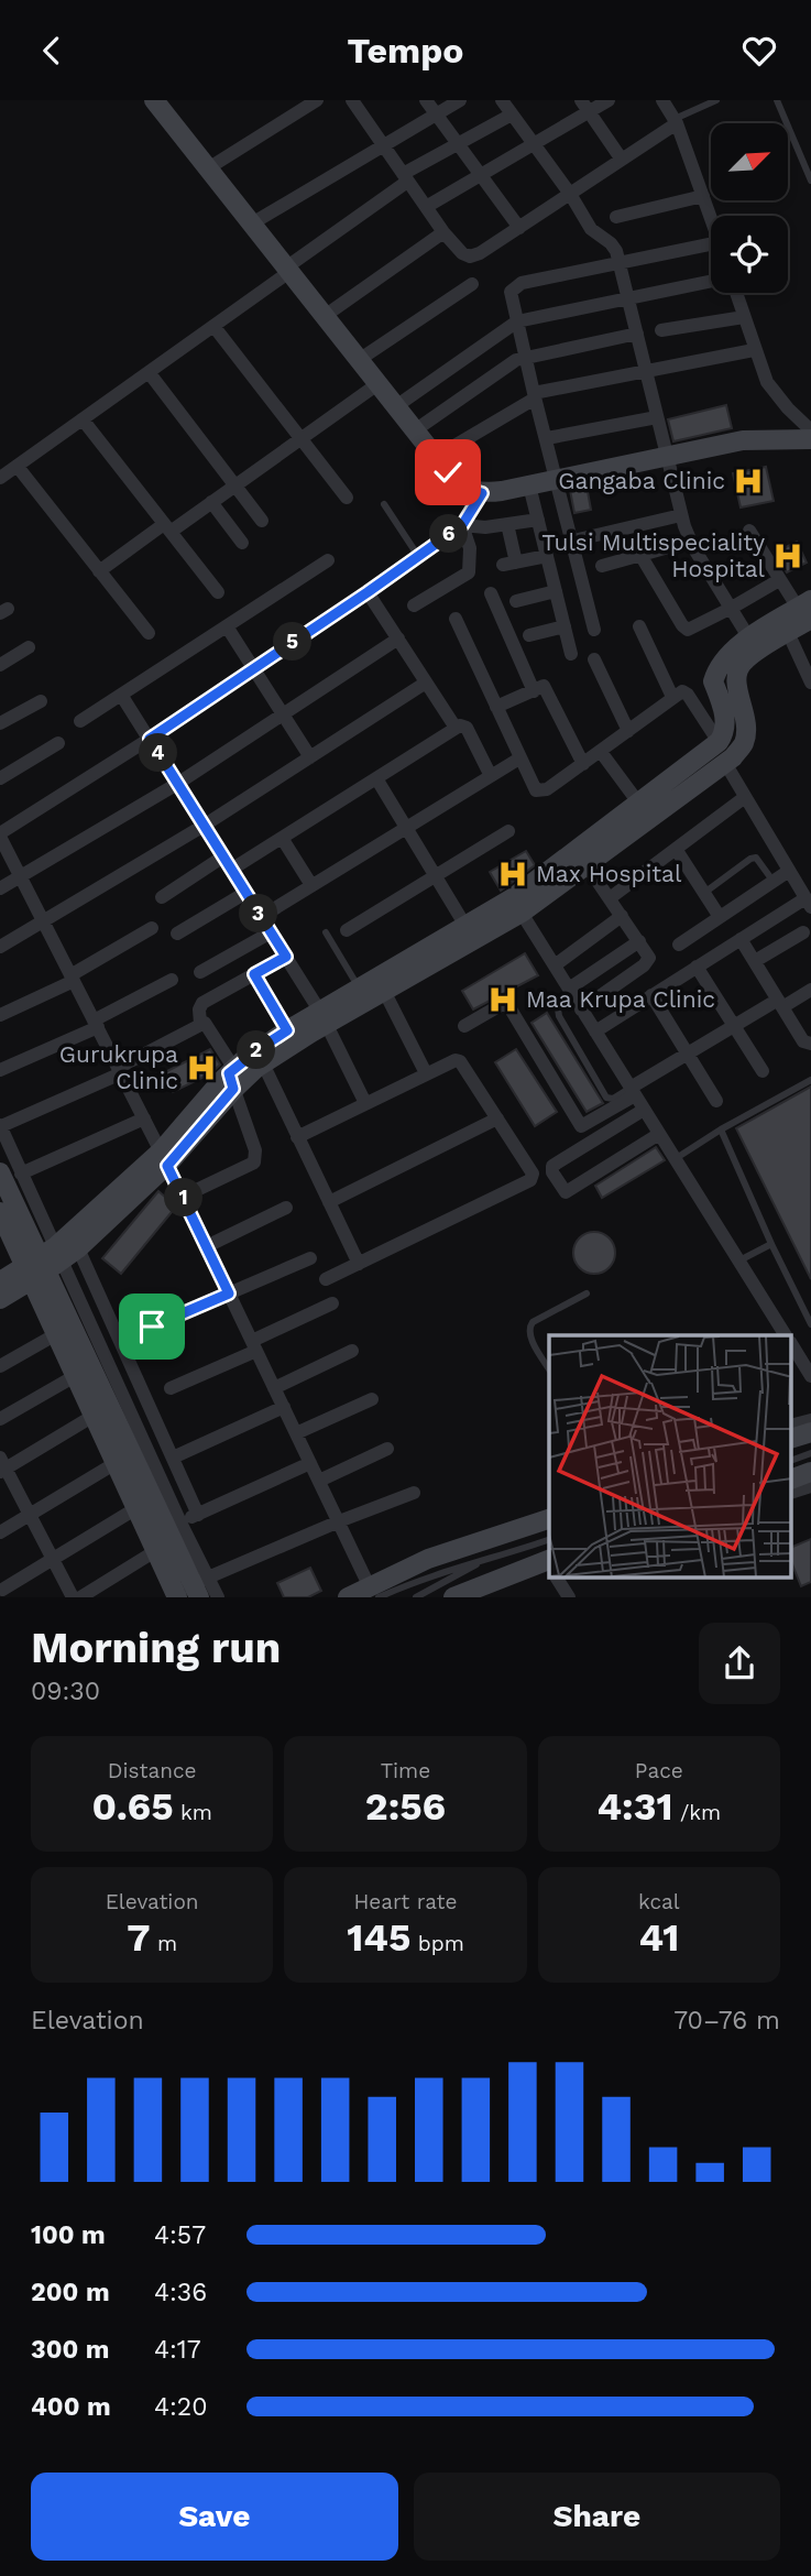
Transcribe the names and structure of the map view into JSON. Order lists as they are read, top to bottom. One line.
{"places":{"hospital":["Gangaba Clinic","Tulsi Multispeciality Hospital","Max Hospital","Maa Krupa Clinic","Gurukrupa Clinic"]},"north":"top right","page":{"header":"Tempo","pins":["6","5","4","3","2","1"],"heading":["Morning run","09:30"],"stats":[["Distance","0.65 km"],["Time","2:56"],["Pace","4:31 /km"],["Elevation","7 m"],["Heart rate","145 bpm"],["kcal","41"]],"chart":["Elevation","70–76 m"],"list":[{"name":"100 m","note":"4:57"},{"name":"200 m","note":"4:36"},{"name":"300 m","note":"4:17"},{"name":"400 m","note":"4:20"}],"buttons":["Save","Share"]}}
